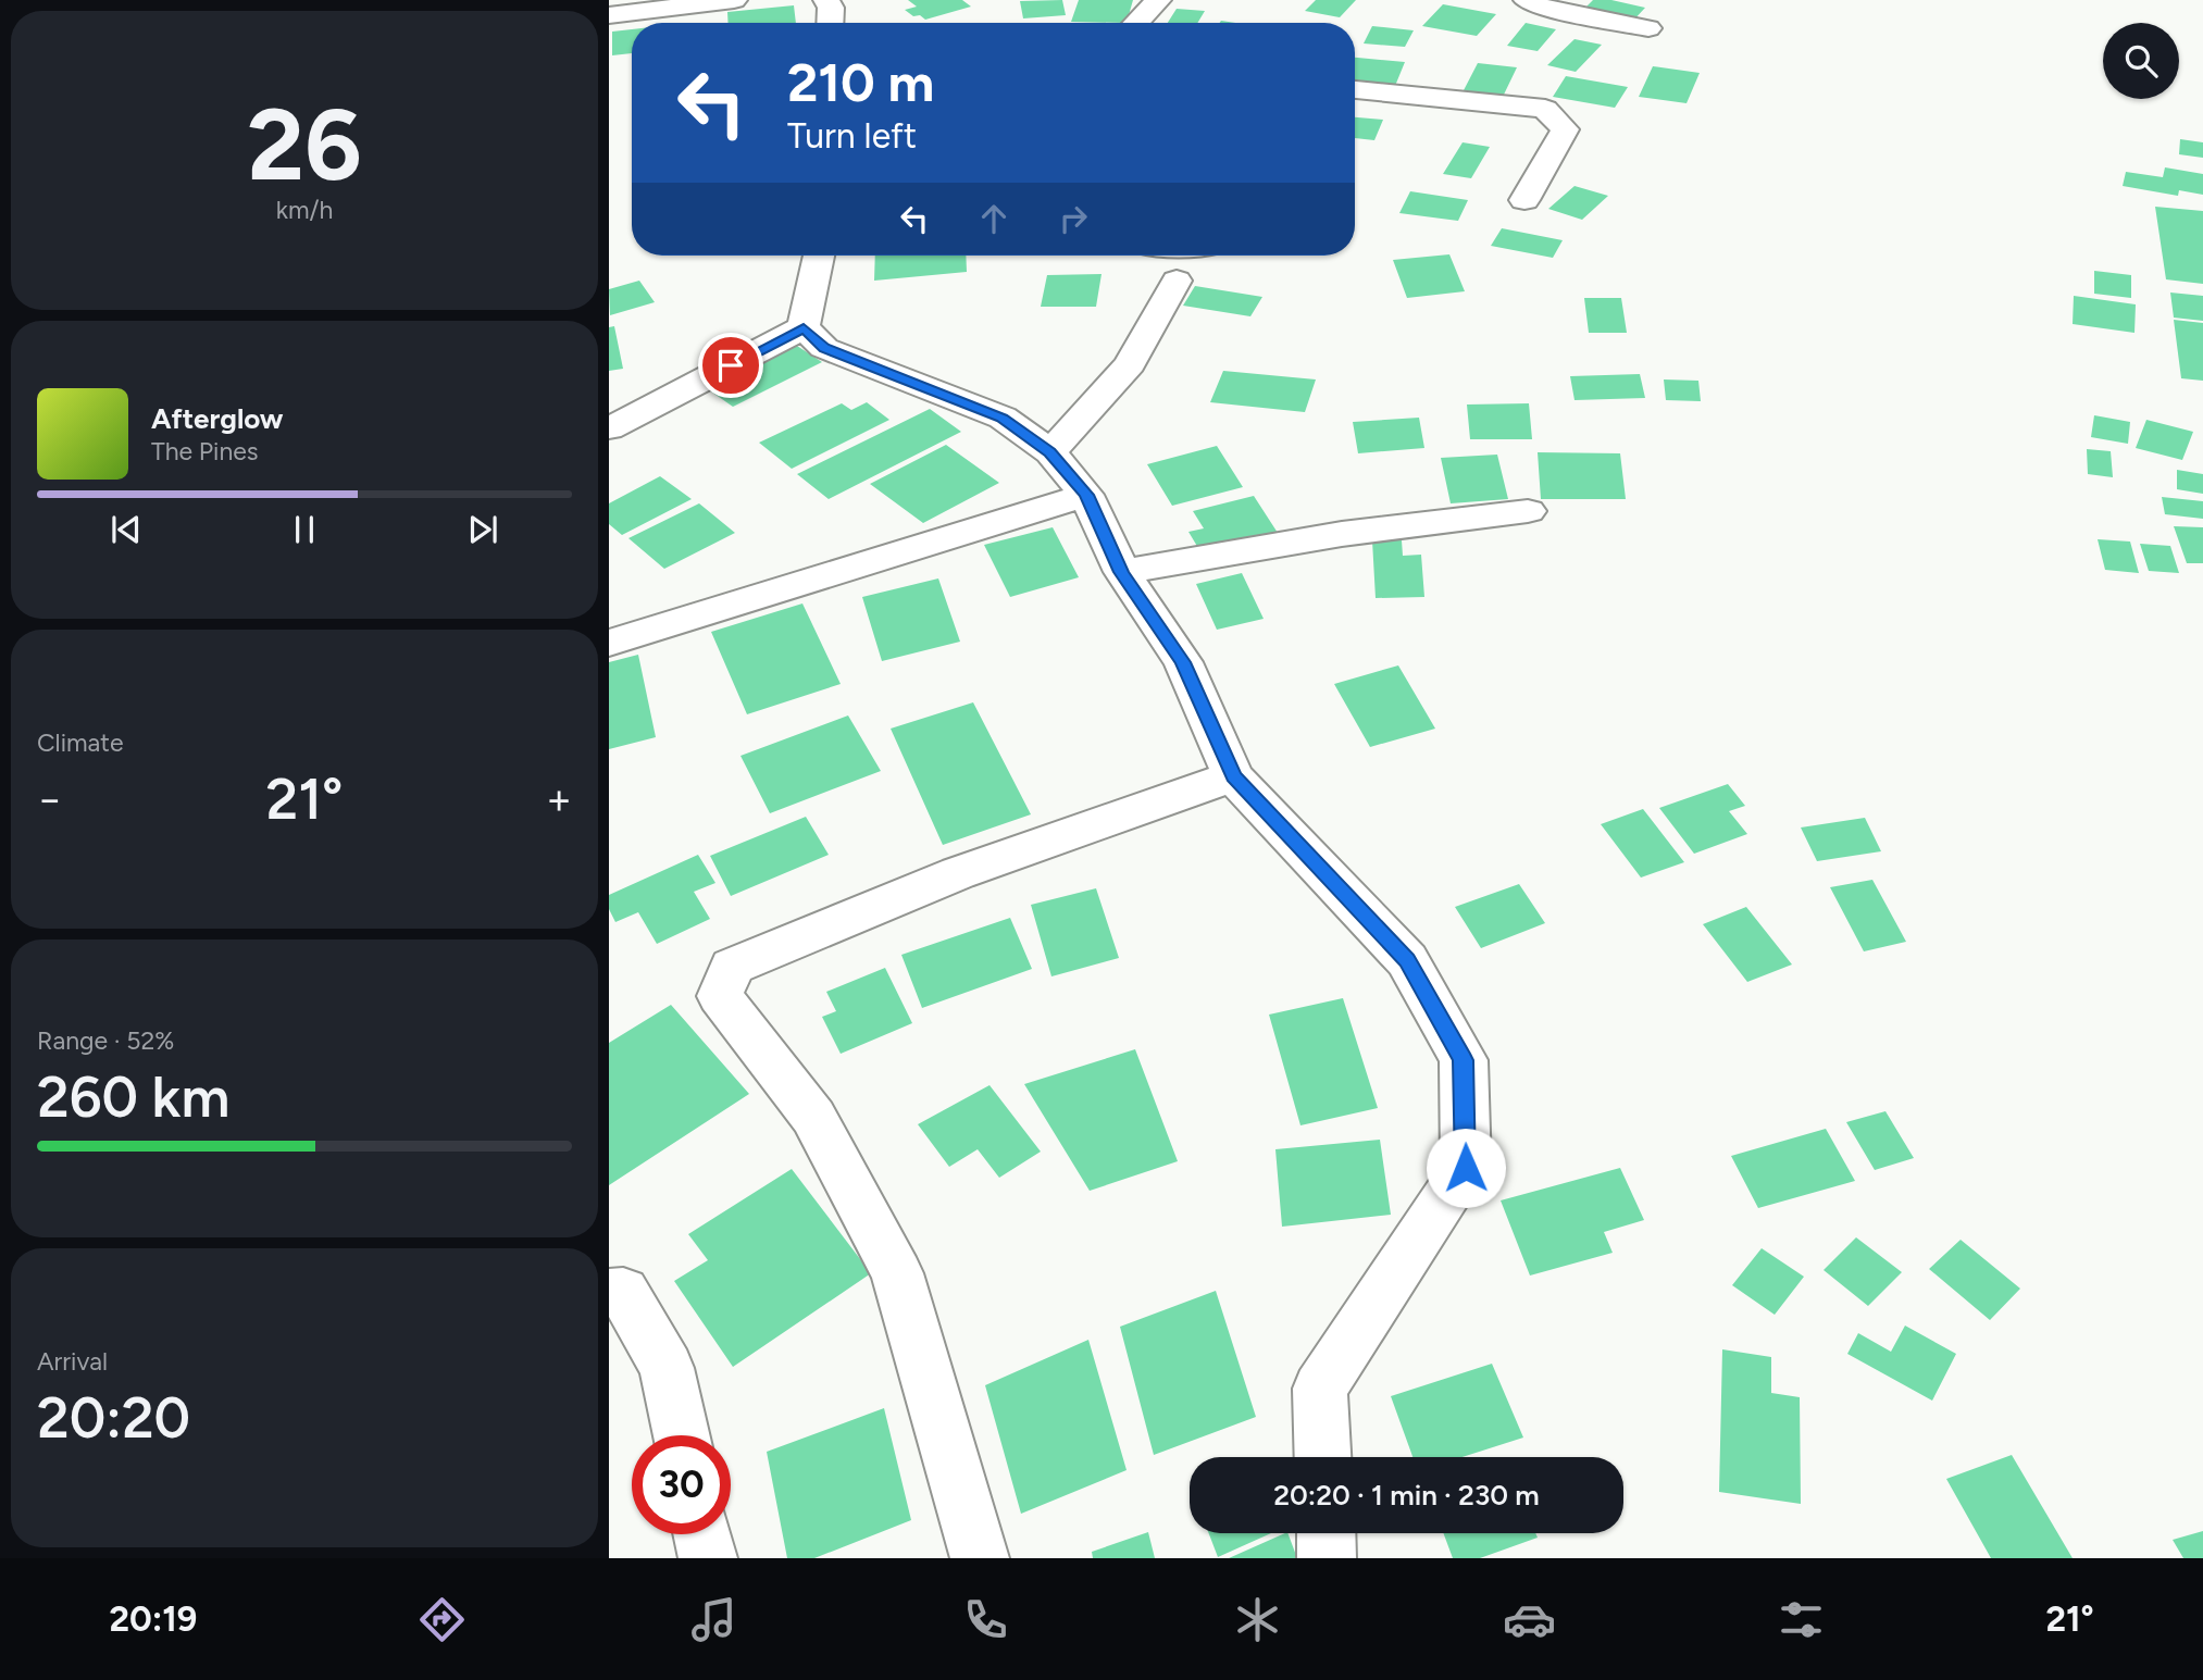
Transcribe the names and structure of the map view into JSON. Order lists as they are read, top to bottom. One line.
{"page":{"tile":[["26","km/h"],"Climate",["Range · 52%","260 km"],["Arrival","20:20"]],"turn":["210 m","Turn left"],"song":["Afterglow","The Pines"],"heat":["−","21°","+"],"limit":"30","trip":"20:20 · 1 min · 230 m","tabs":["20:19","21°"]}}
